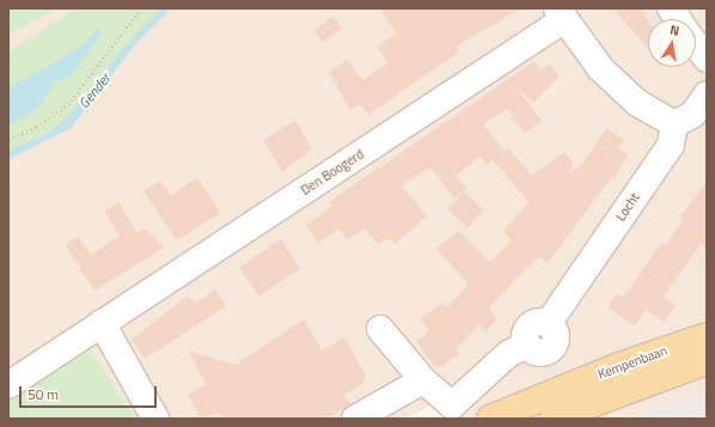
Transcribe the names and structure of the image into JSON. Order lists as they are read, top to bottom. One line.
{"streets":{"main road":["Kempenbaan"],"street":["Den Boogerd","Locht"]},"water":["Gender"],"scale_bar":"50 m","north":"top"}
